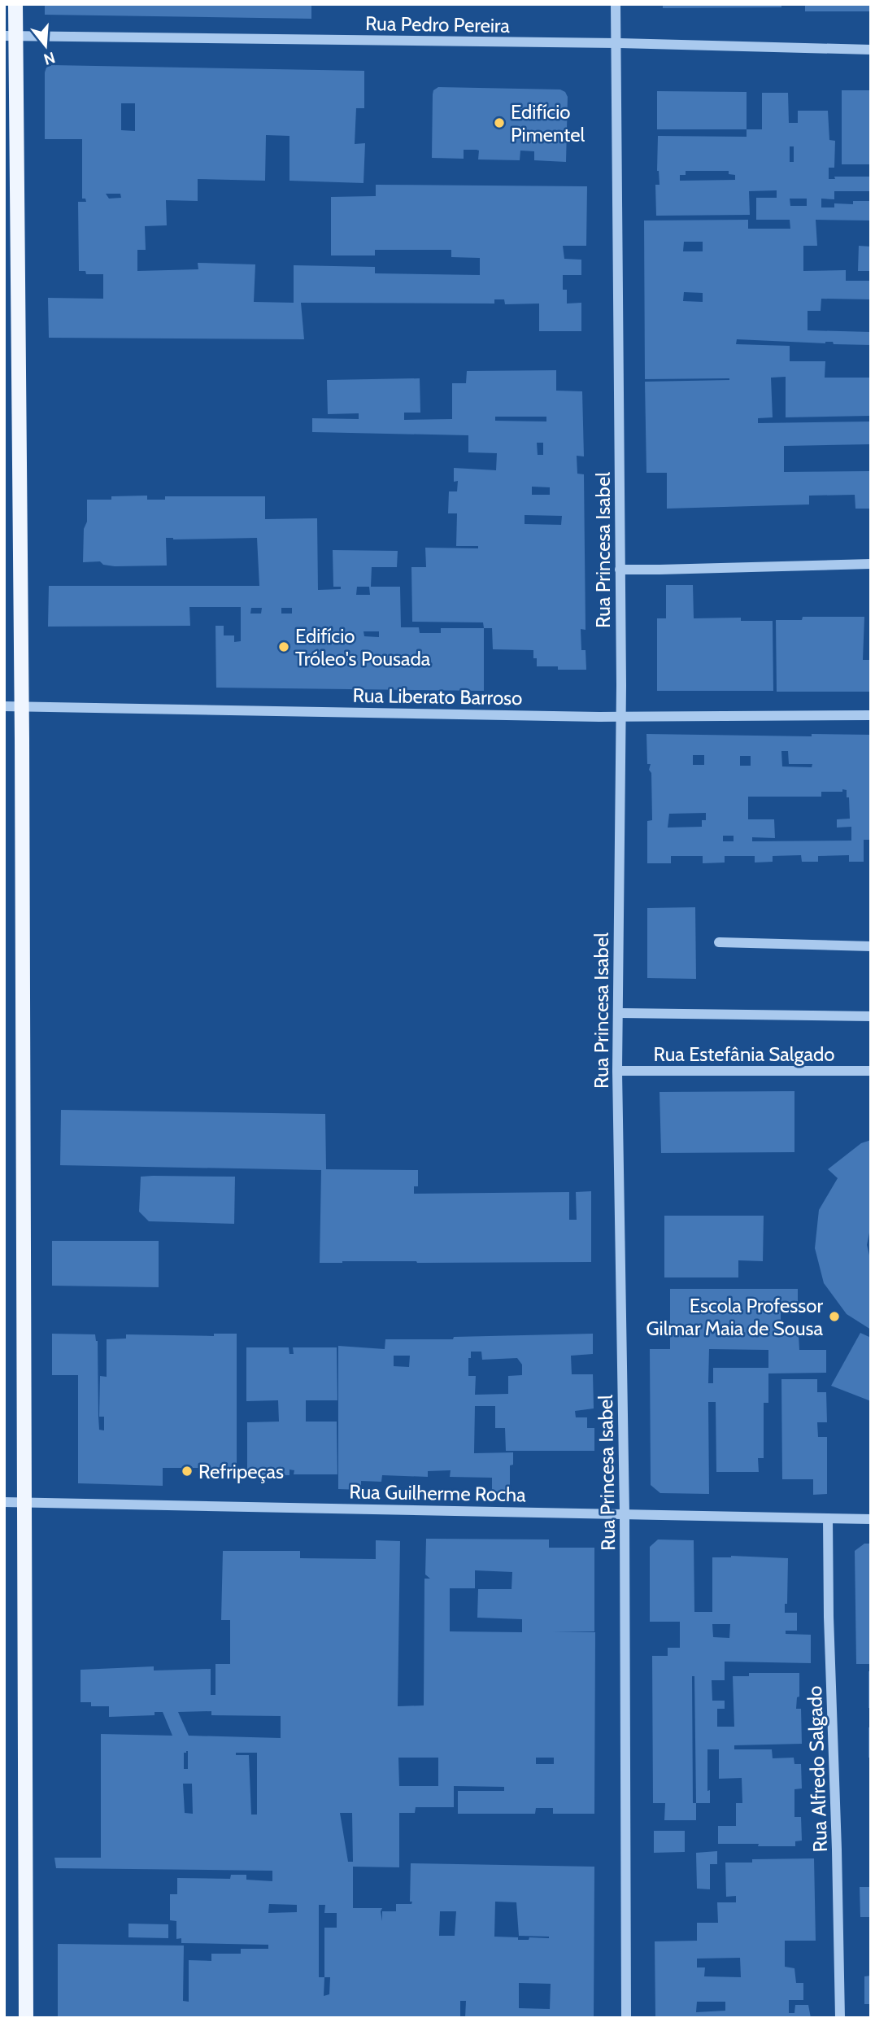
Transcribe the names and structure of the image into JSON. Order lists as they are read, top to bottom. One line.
{"streets":{"street":["Rua Pedro Pereira","Rua Princesa Isabel","Rua Liberato Barroso","Rua Estefânia Salgado","Rua Guilherme Rocha","Rua Alfredo Salgado"]},"crossings":[["Rua Pedro Pereira","Rua Princesa Isabel"],["Rua Princesa Isabel","Rua Liberato Barroso"],["Rua Princesa Isabel","Rua Estefânia Salgado"],["Rua Princesa Isabel","Rua Guilherme Rocha"],["Rua Guilherme Rocha","Rua Alfredo Salgado"]],"places":["Edifício Pimentel","Edifício Tróleo's Pousada","Escola Professor Gilmar Maia de Sousa","Refripeças"],"north":"bottom"}
